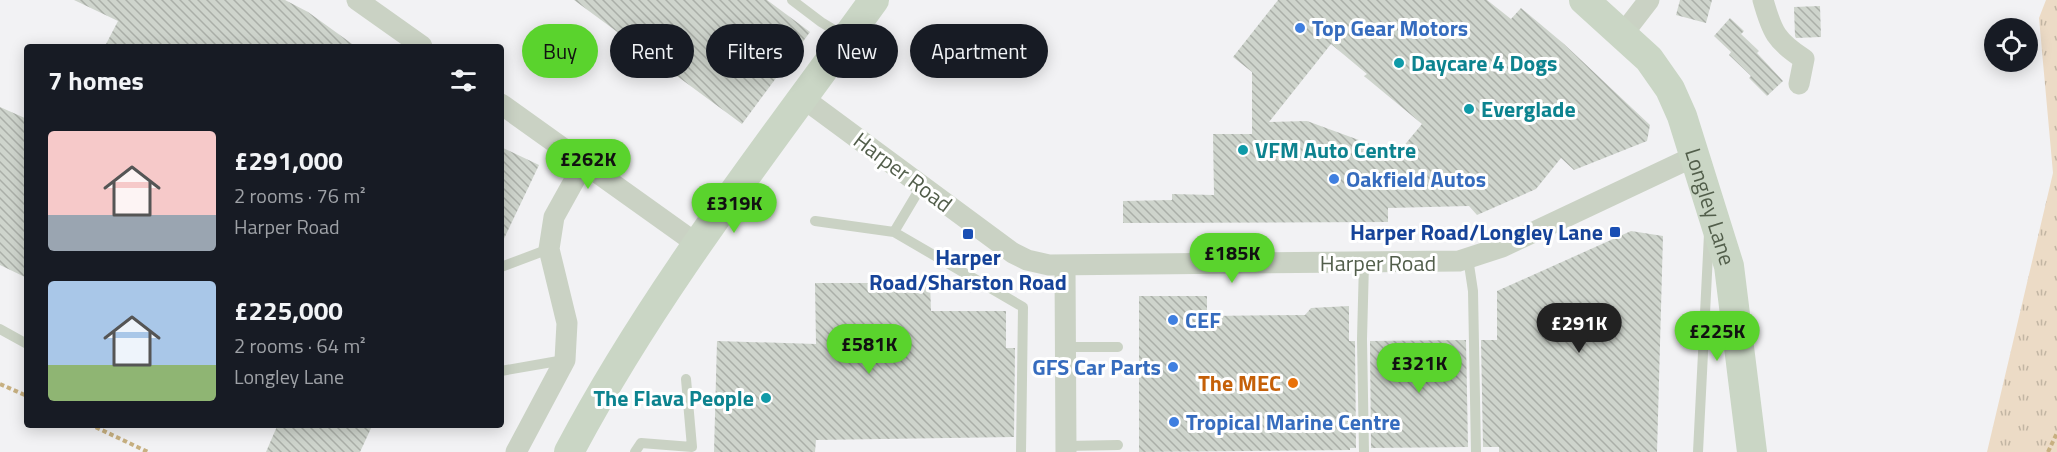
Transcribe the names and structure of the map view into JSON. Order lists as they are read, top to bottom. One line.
{"streets":{"main road":["Longley Lane"],"street":["Harper Road"]},"crossings":[["Harper Road","Longley Lane"]],"places":{"other":["Top Gear Motors","Daycare 4 Dogs","Everglade","VFM Auto Centre","Oakfield Autos","CEF","GFS Car Parts","The MEC","The Flava People","Tropical Marine Centre"],"transit":["Harper Road/Longley Lane","Harper Road/Sharston Road"]},"page":{"chip":["Buy","Rent","Filters","New","Apartment"],"heading":"7 homes","list":[{"name":"£291,000","note":"2 rooms · 76 m² · Harper Road"},{"name":"£225,000","note":"2 rooms · 64 m² · Longley Lane"}],"price":["£262K","£319K","£185K","£291K","£225K","£581K","£321K"]}}
